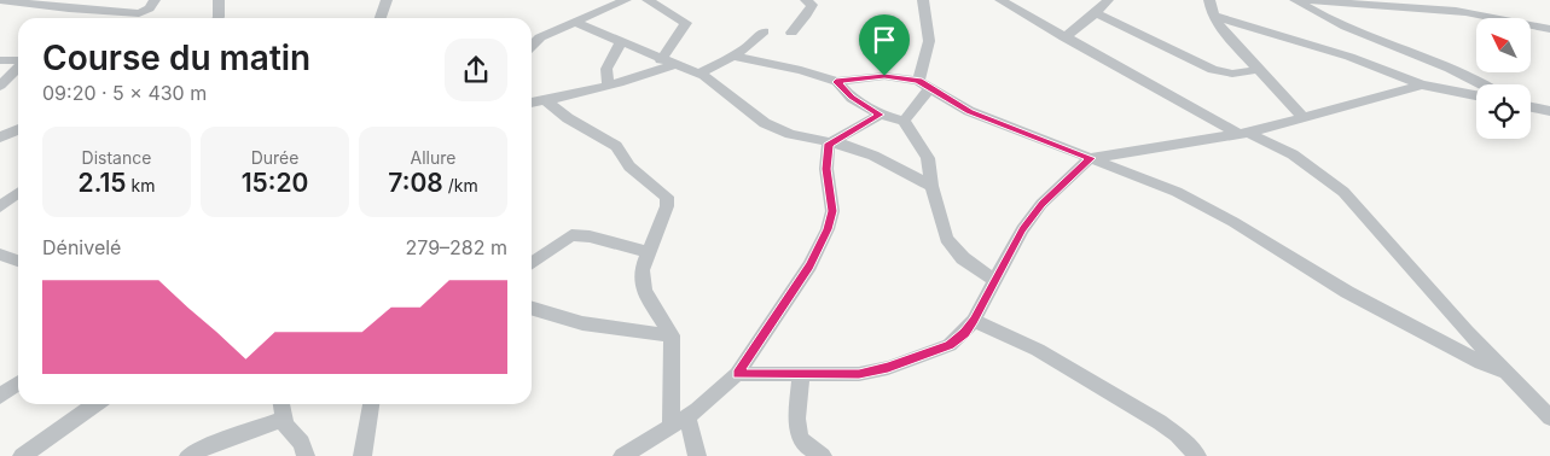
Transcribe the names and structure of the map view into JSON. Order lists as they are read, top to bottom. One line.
{"north":"top left","page":{"heading":["Course du matin","09:20 · 5 × 430 m"],"stats":[["Distance","2.15 km"],["Durée","15:20"],["Allure","7:08 /km"]],"chart":["Dénivelé","279–282 m"]}}
